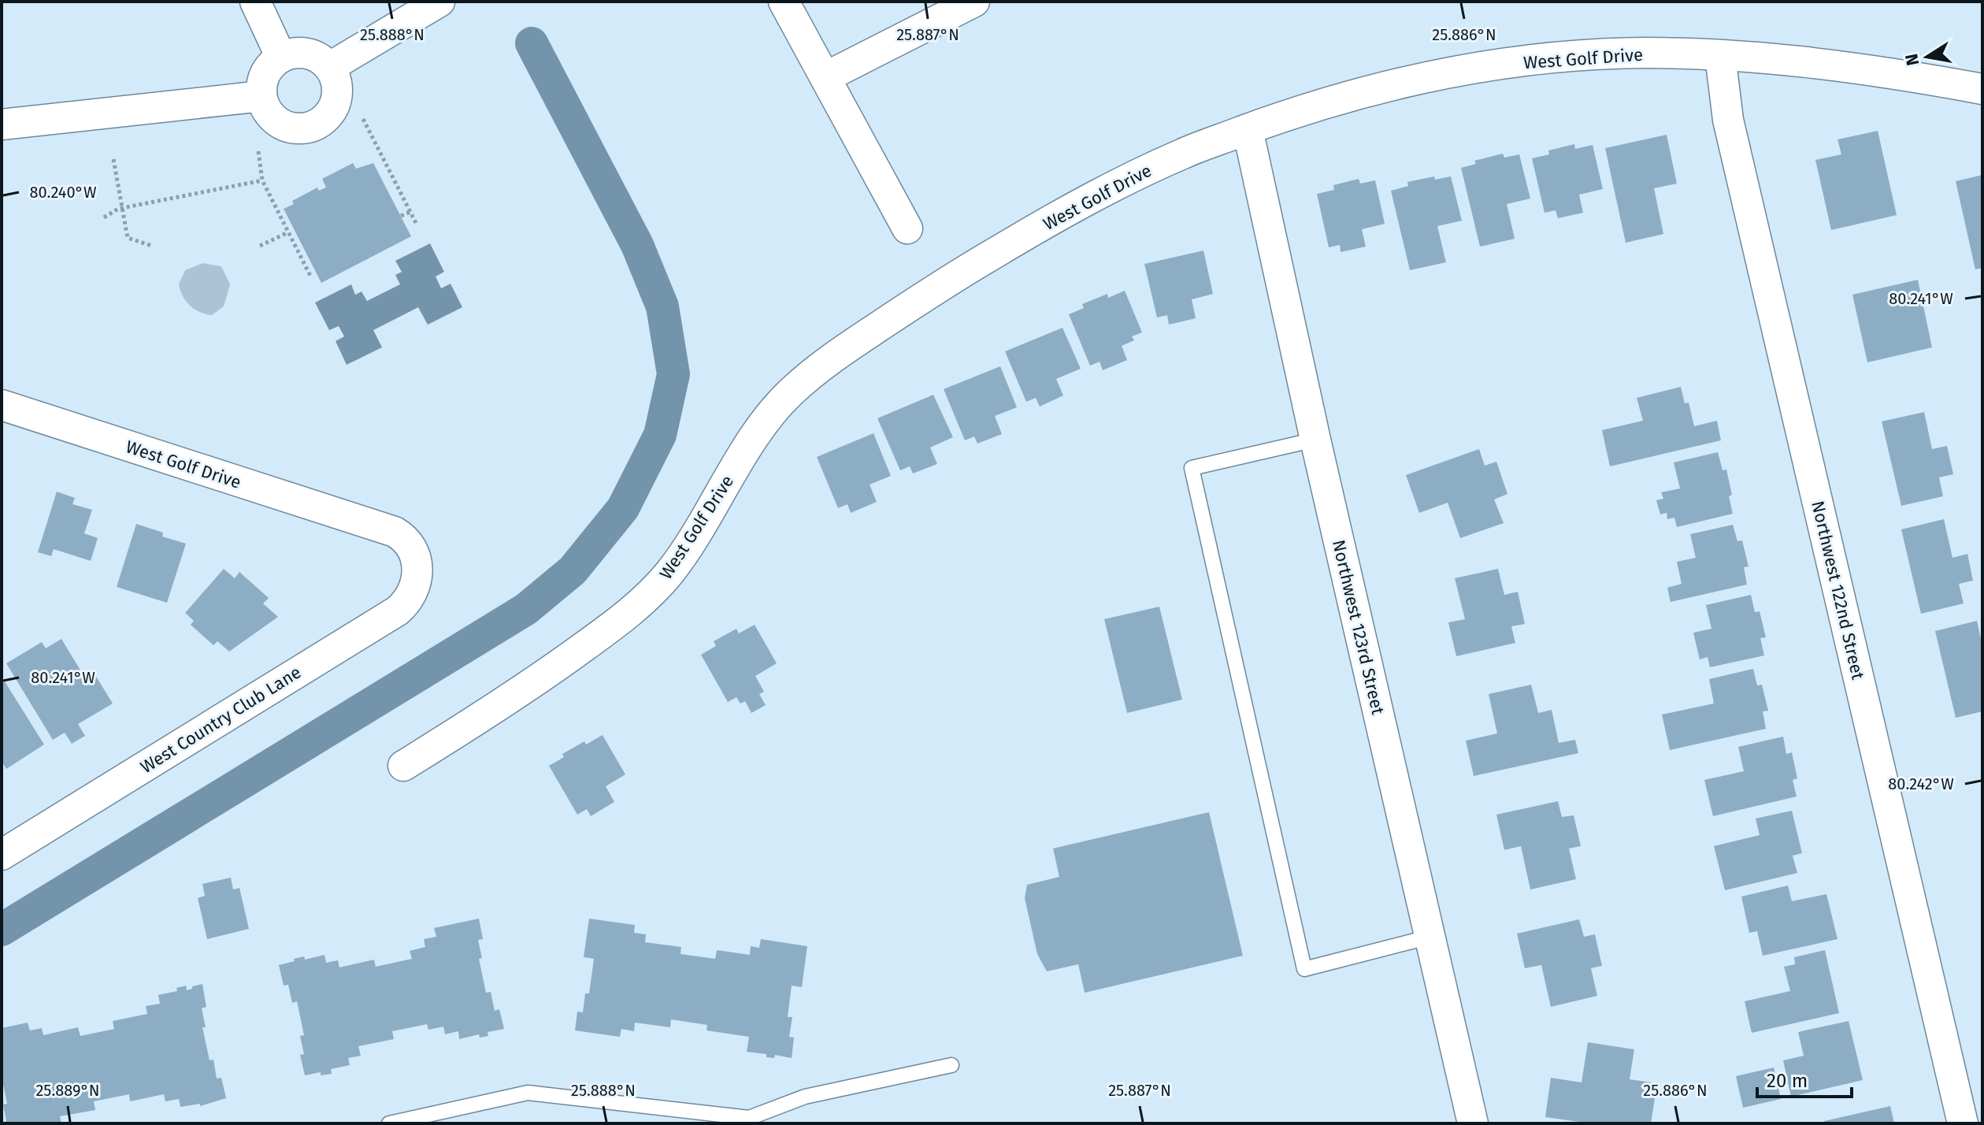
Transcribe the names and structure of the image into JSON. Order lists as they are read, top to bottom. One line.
{"streets":{"street":["West Golf Drive","Northwest 122nd Street","Northwest 123rd Street","West Country Club Lane"]},"crossings":[["West Golf Drive","Northwest 122nd Street"],["West Golf Drive","Northwest 123rd Street"],["West Golf Drive","West Country Club Lane"]],"scale_bar":"20 m","north":"left","coordinates":["25.888°N","25.887°N","25.886°N","80.240°W","80.241°W","80.242°W","25.889°N"]}
